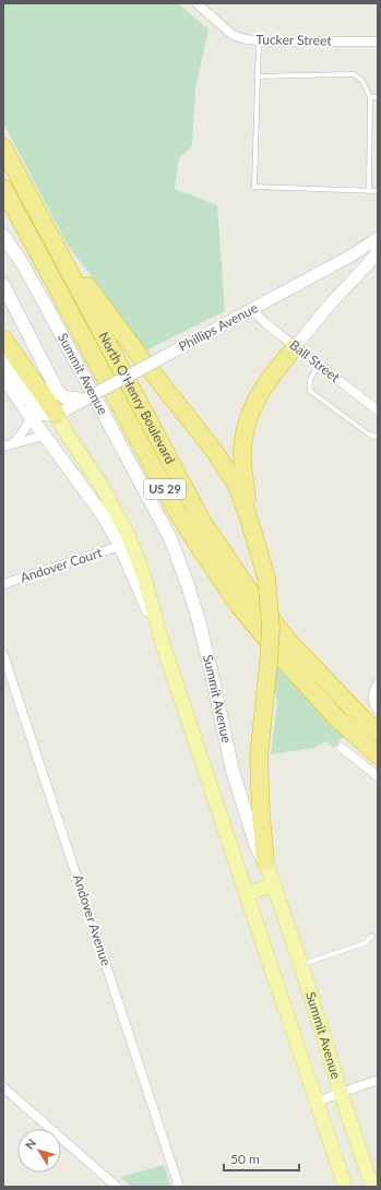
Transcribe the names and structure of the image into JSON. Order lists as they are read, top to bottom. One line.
{"streets":{"highway":["North O'Henry Boulevard","US 29"],"main road":["Summit Avenue"],"street":["Tucker Street","Phillips Avenue","Ball Street","Andover Court","Andover Avenue"]},"crossings":[["Phillips Avenue","Ball Street"],["Phillips Avenue","Summit Avenue"],["Summit Avenue","Andover Court"]],"scale_bar":"50 m","north":"top left"}
